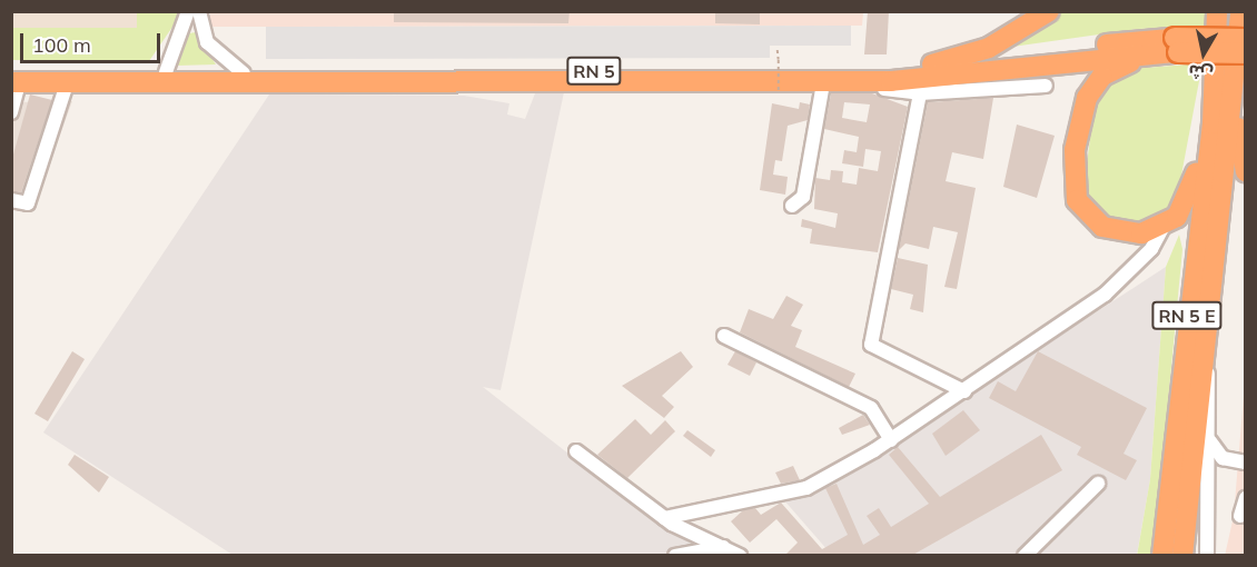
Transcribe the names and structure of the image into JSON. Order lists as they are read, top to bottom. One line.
{"streets":{"highway":["RN 5","RN 5 E"]},"crossings":[["RN 5","RN 5 E"]],"scale_bar":"100 m","north":"bottom"}
